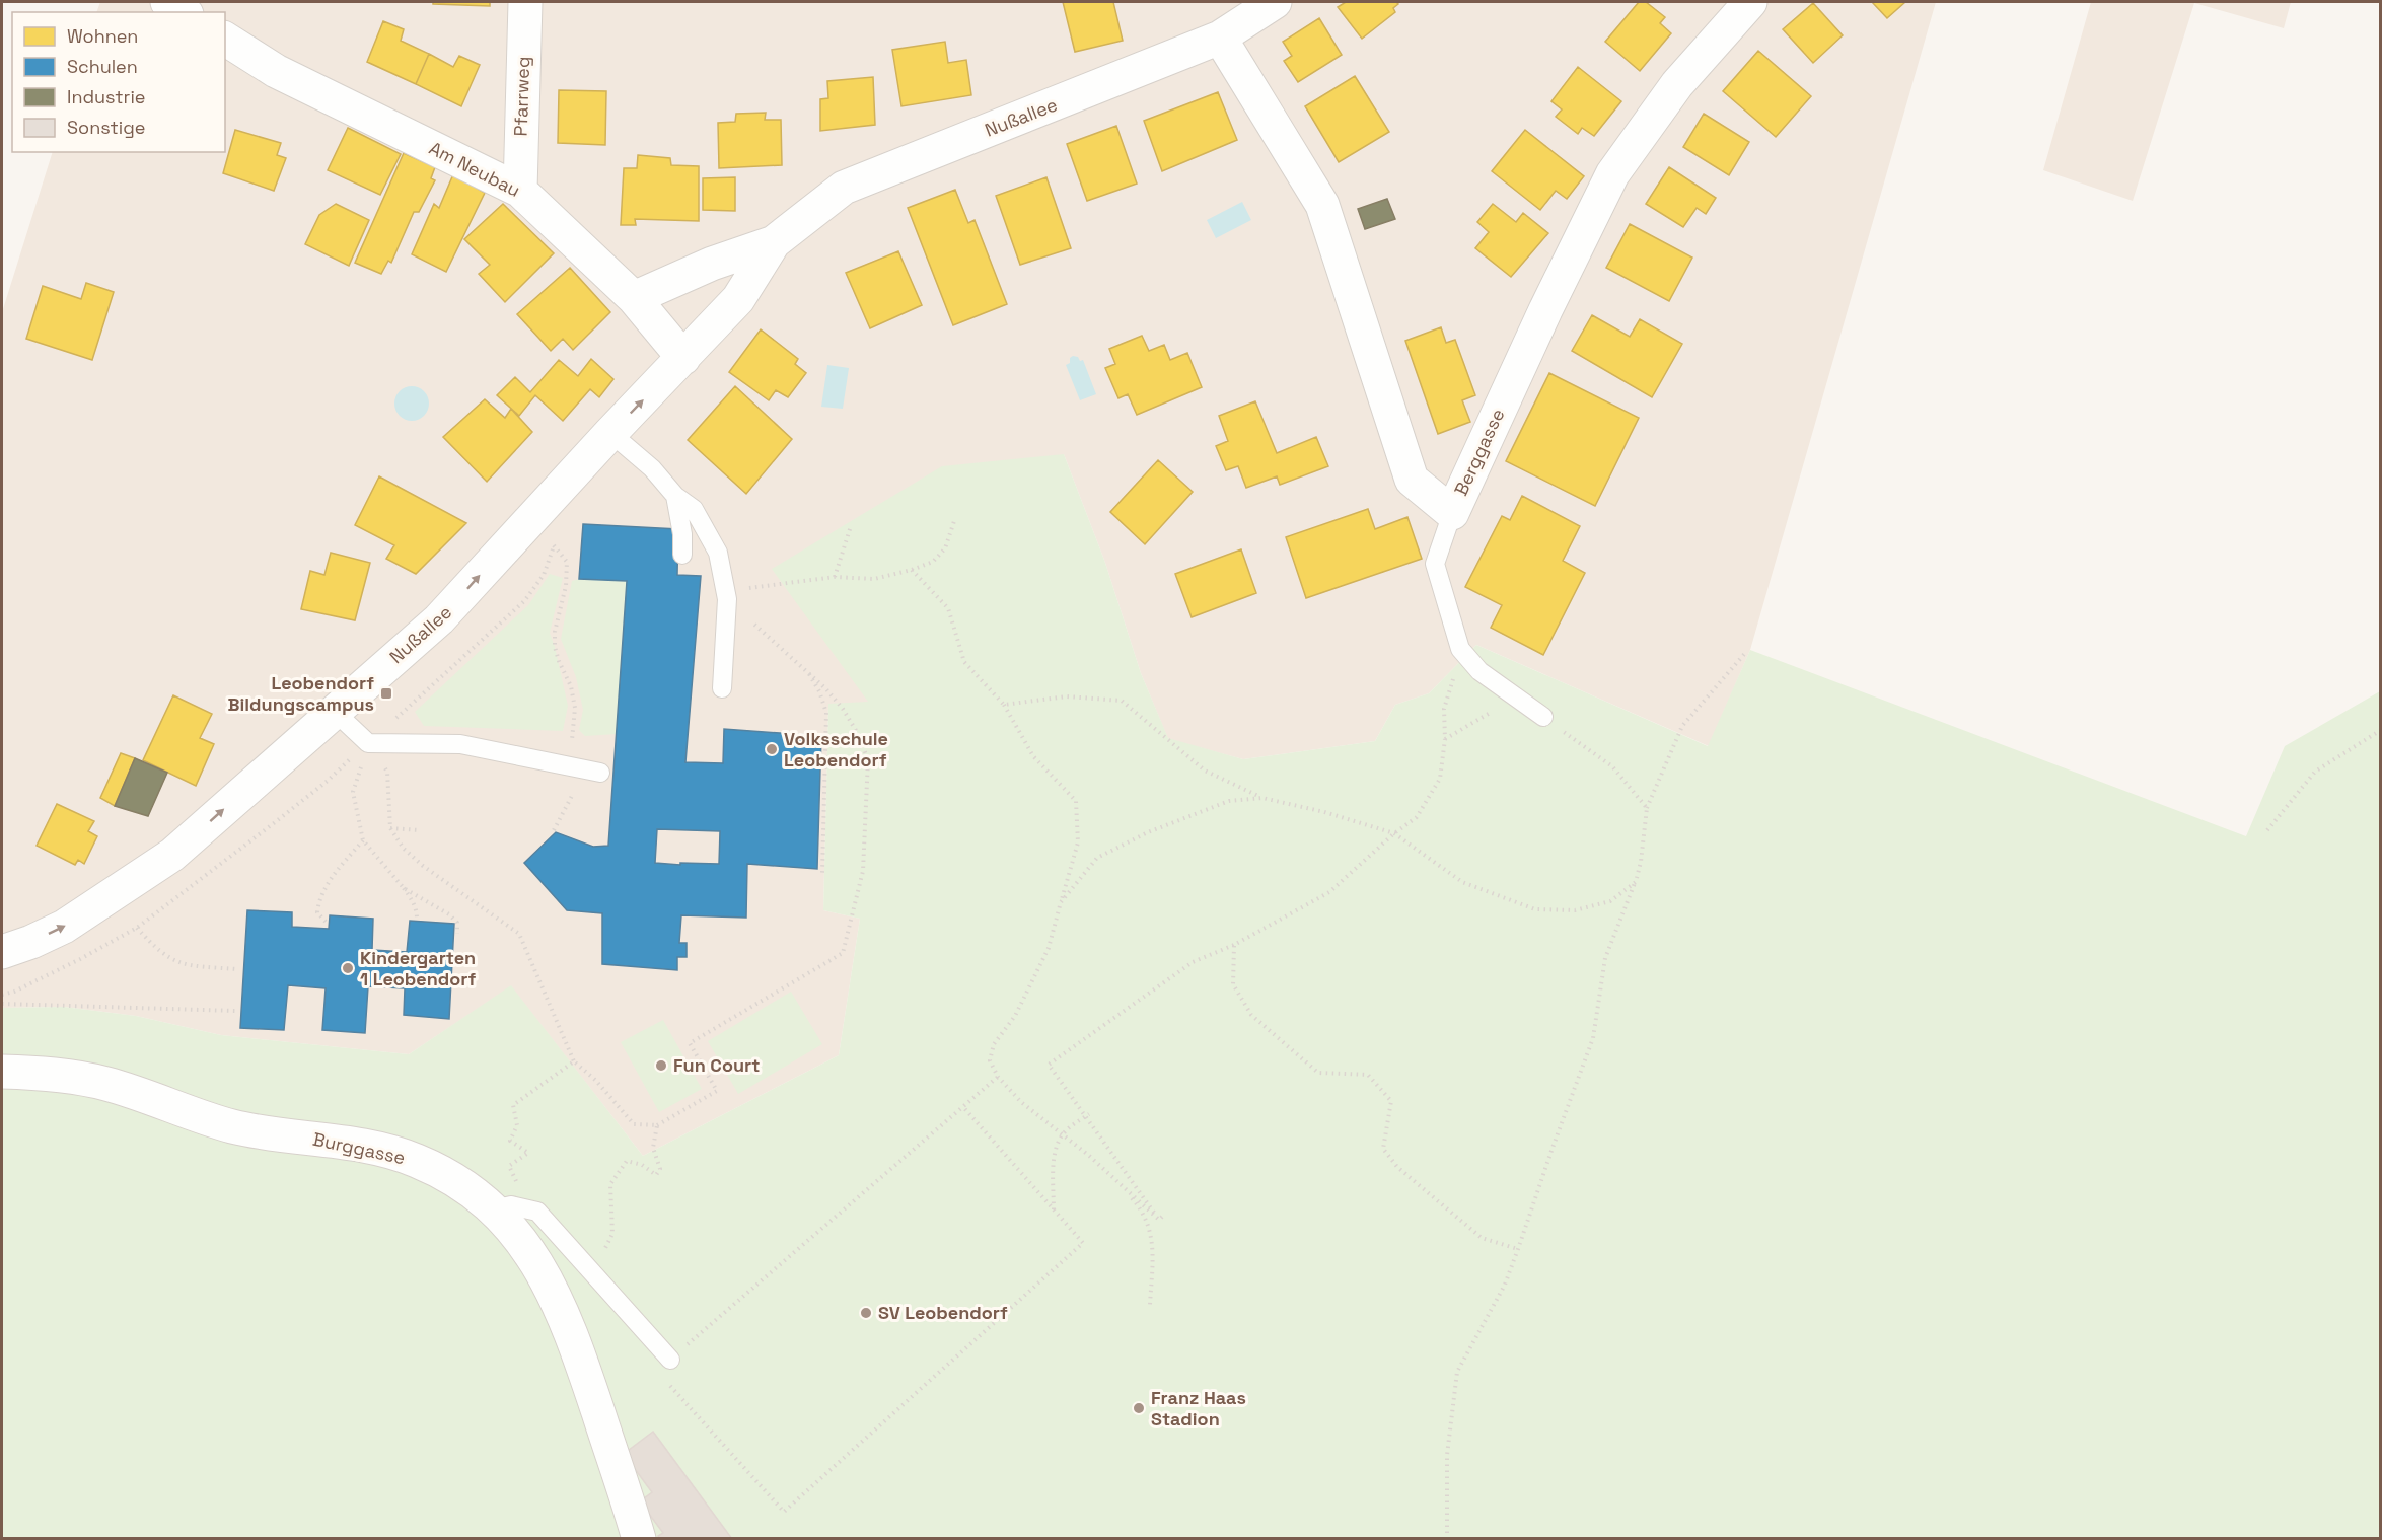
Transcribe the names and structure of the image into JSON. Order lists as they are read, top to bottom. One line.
{"streets":{"street":["Pfarrweg","Nußallee","Am Neubau","Berggasse","Burggasse"]},"crossings":[["Pfarrweg","Am Neubau"],["Nußallee","Am Neubau"],["Nußallee","Berggasse"]],"one_way":["Nußallee"],"places":{"transit":["Leobendorf Bildungscampus"],"other":["Volksschule Leobendorf","Kindergarten 1 Leobendorf","Fun Court","SV Leobendorf","Franz Haas Stadion"]},"legend":["Wohnen","Schulen","Industrie","Sonstige"]}
